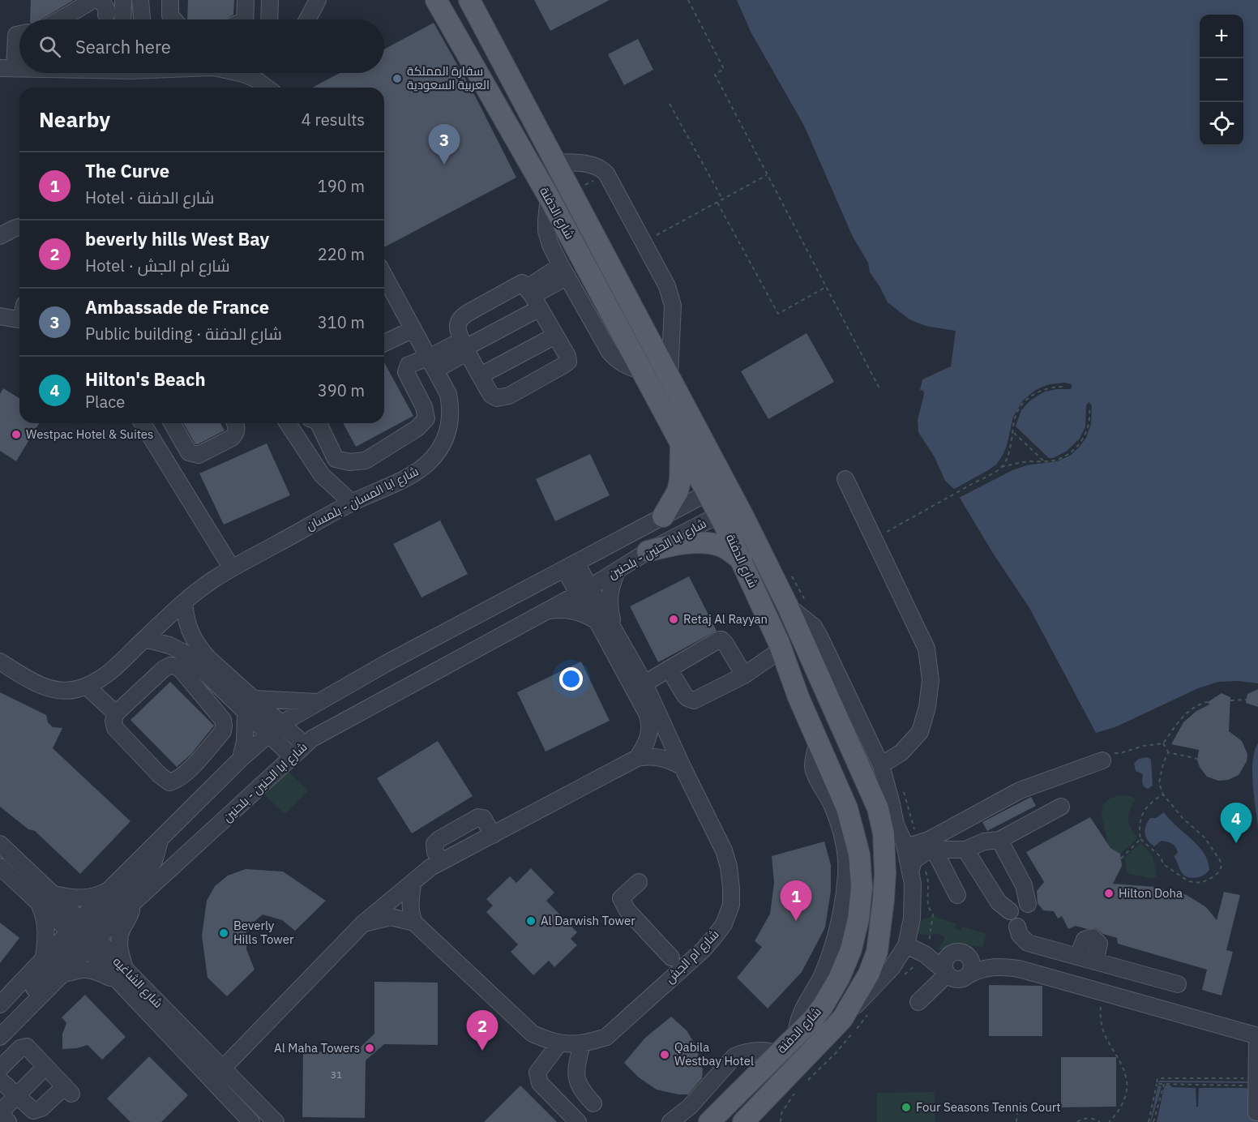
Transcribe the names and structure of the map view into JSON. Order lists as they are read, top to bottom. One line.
{"streets":{"main road":["شارع الدفنة"],"street":["شارع ابا المسان - بلمسان","شارع ابا الحنين - بلحنين","شارع ام الجش","شارع الشاغيه"]},"crossings":[["شارع الدفنة","شارع ابا الحنين - بلحنين"],["شارع ابا الحنين - بلحنين","شارع ام الجش"],["شارع ابا الحنين - بلحنين","شارع الشاغيه"]],"places":["سفارة المملكة العربية السعودية","Westpac Hotel & Suites","Retaj Al Rayyan","Hilton Doha","Al Darwish Tower","Beverly Hills Tower","Al Maha Towers","Qabila Westbay Hotel","Four Seasons Tennis Court"],"house_numbers":["31"],"page":{"map_buttons":["+","−"],"search":"Search here","heading":["Nearby","4 results"],"pins":["3","4","1","2"],"list":[{"mark":"1","name":"The Curve","note":"Hotel · شارع الدفنة","value":"190 m"},{"mark":"2","name":"beverly hills West Bay","note":"Hotel · شارع ام الجش","value":"220 m"},{"mark":"3","name":"Ambassade de France","note":"Public building · شارع الدفنة","value":"310 m"},{"mark":"4","name":"Hilton's Beach","note":"Place","value":"390 m"}]}}
